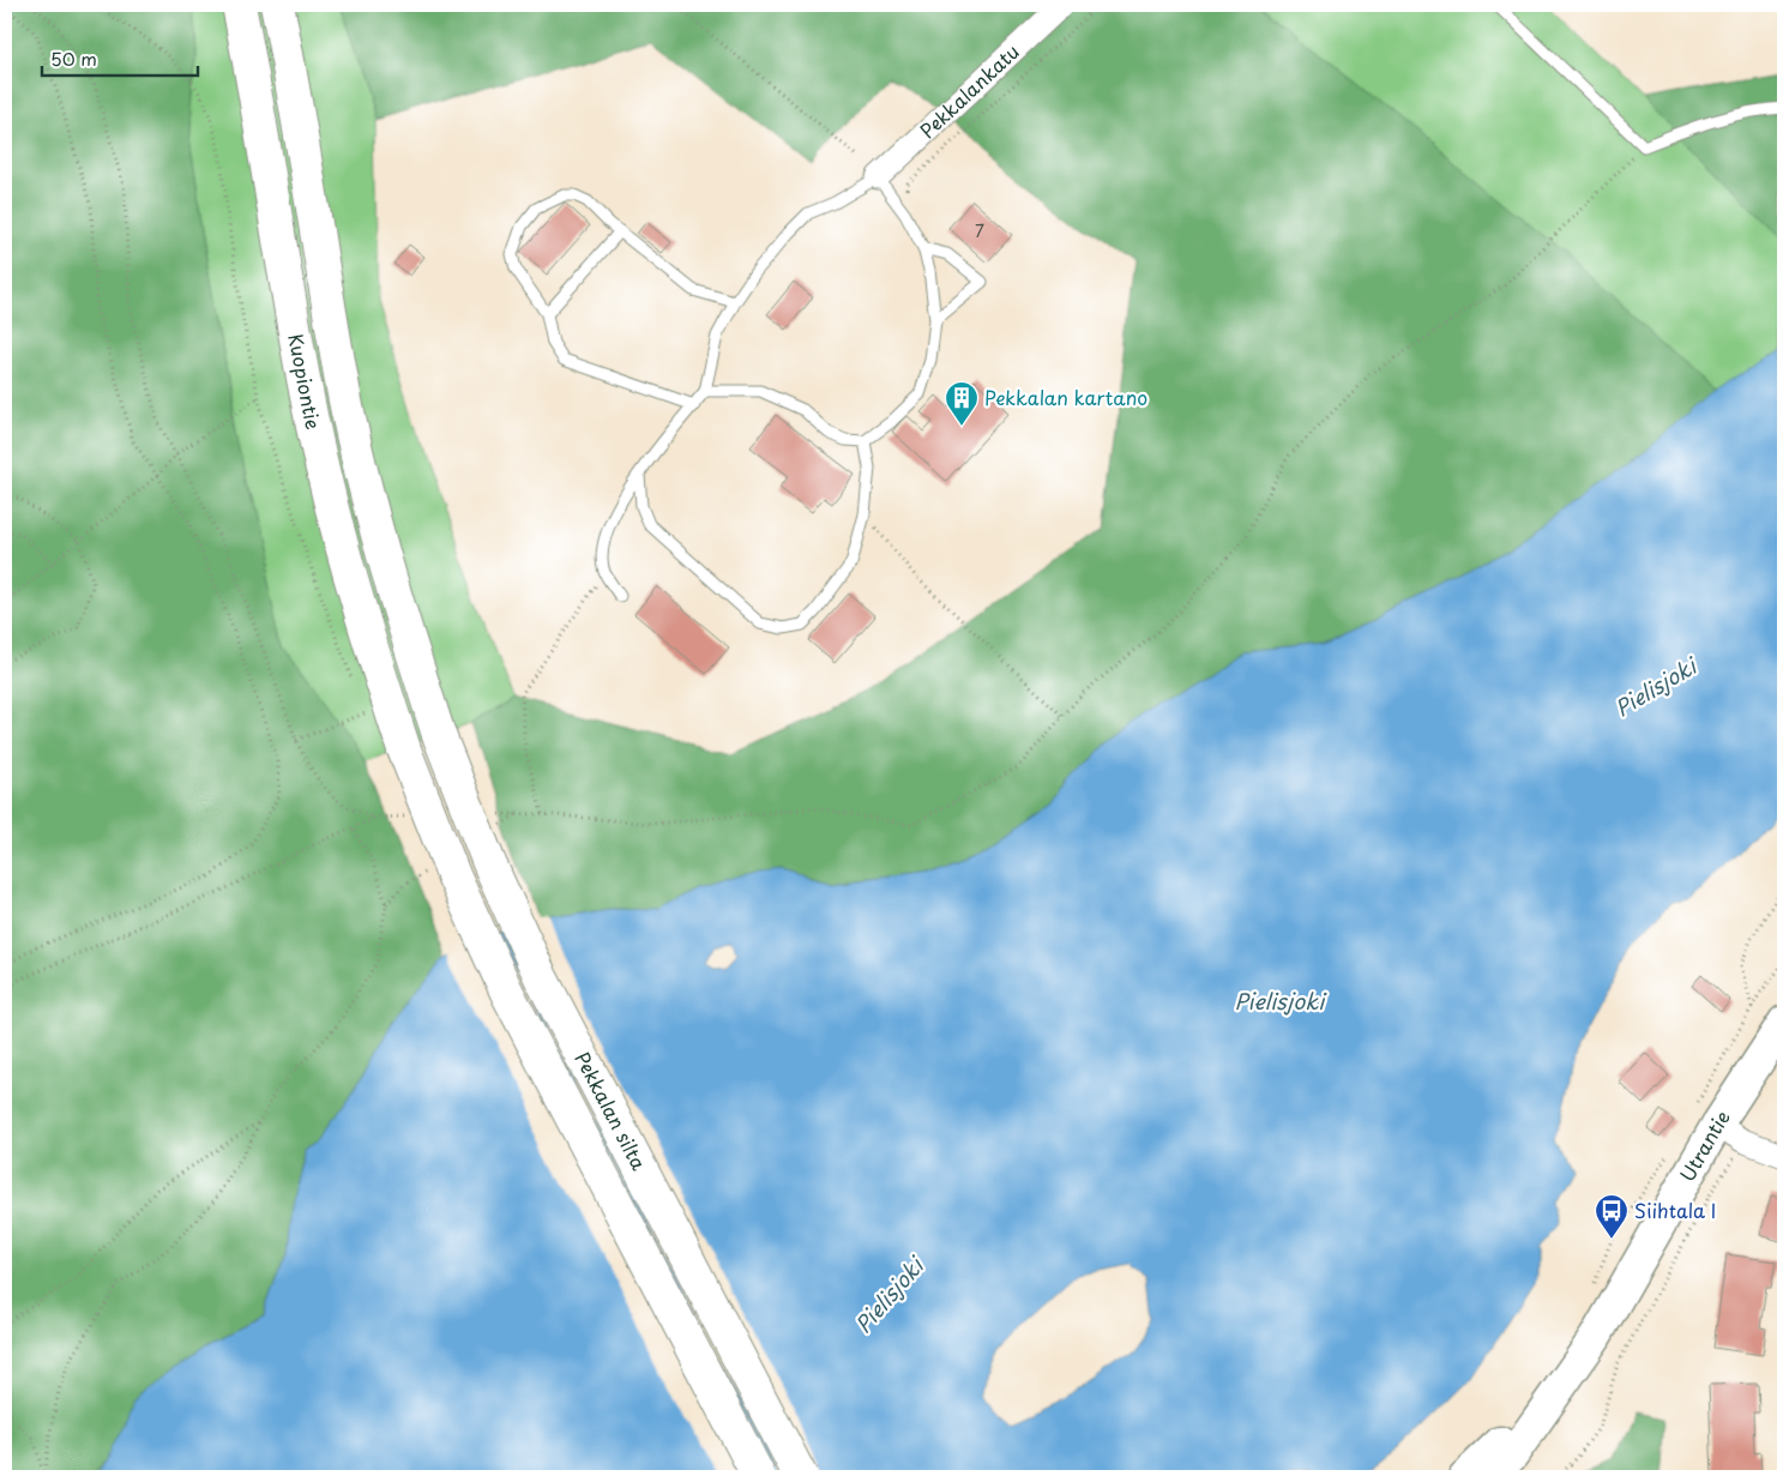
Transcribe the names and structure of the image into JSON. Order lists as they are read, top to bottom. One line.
{"streets":{"highway":["Kuopiontie","Pekkalan silta"],"main road":["Utrantie"],"street":["Pekkalankatu"]},"crossings":[["Kuopiontie","Pekkalan silta"]],"water":["Pielisjoki"],"places":{"building":["Pekkalan kartano"],"bus stop":["Siihtala I"]},"house_numbers":["7"],"scale_bar":"50 m"}
